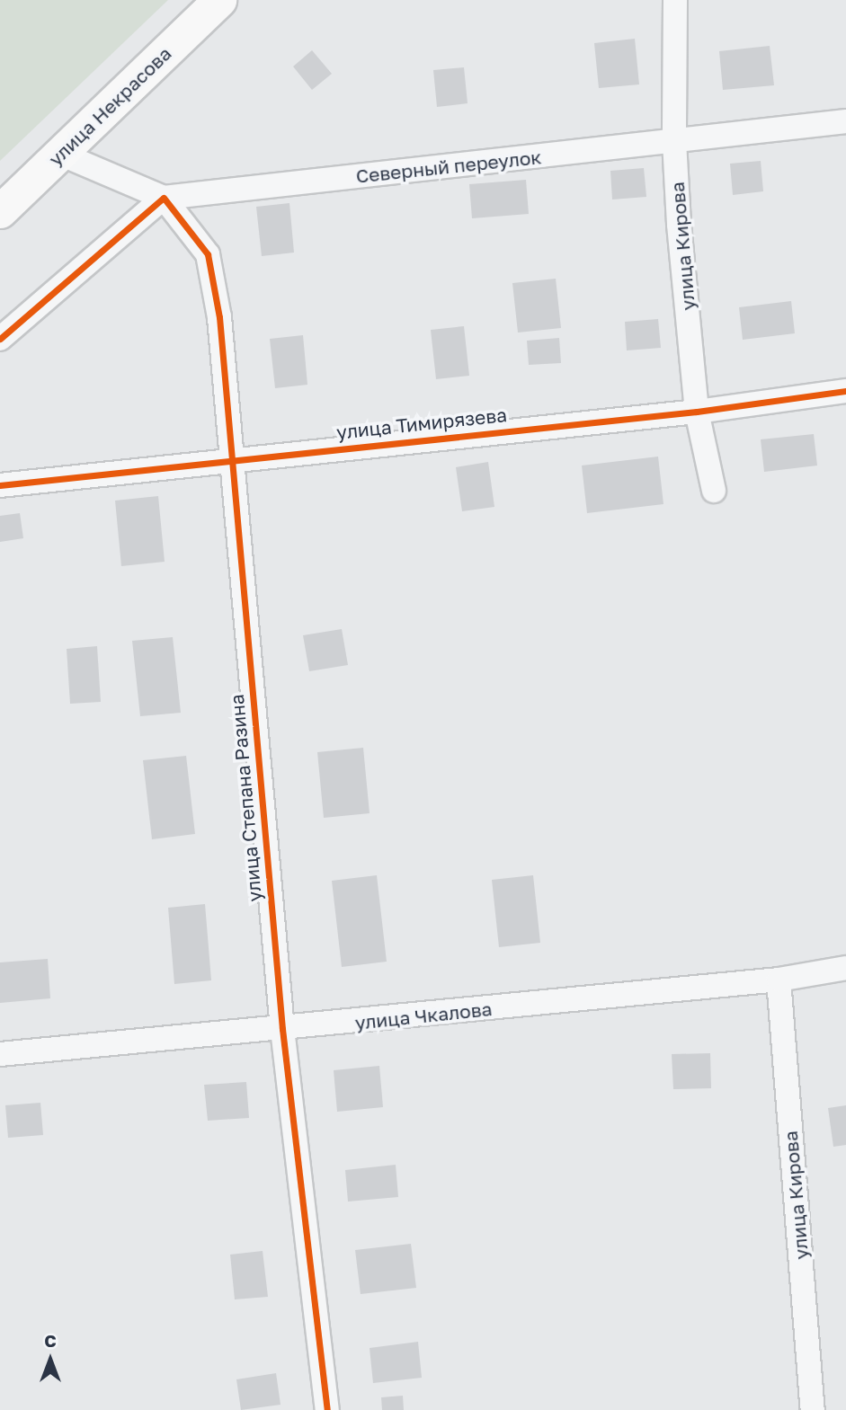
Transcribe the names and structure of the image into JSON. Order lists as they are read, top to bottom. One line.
{"streets":{"street":["улица Некрасова","Северный переулок","улица Кирова","улица Тимирязева","улица Степана Разина","улица Чкалова"]},"crossings":[["улица Некрасова","Северный переулок"],["Северный переулок","улица Кирова"],["Северный переулок","улица Степана Разина"],["улица Кирова","улица Тимирязева"],["улица Кирова","улица Чкалова"],["улица Тимирязева","улица Степана Разина"],["улица Степана Разина","улица Чкалова"]],"north":"top"}
